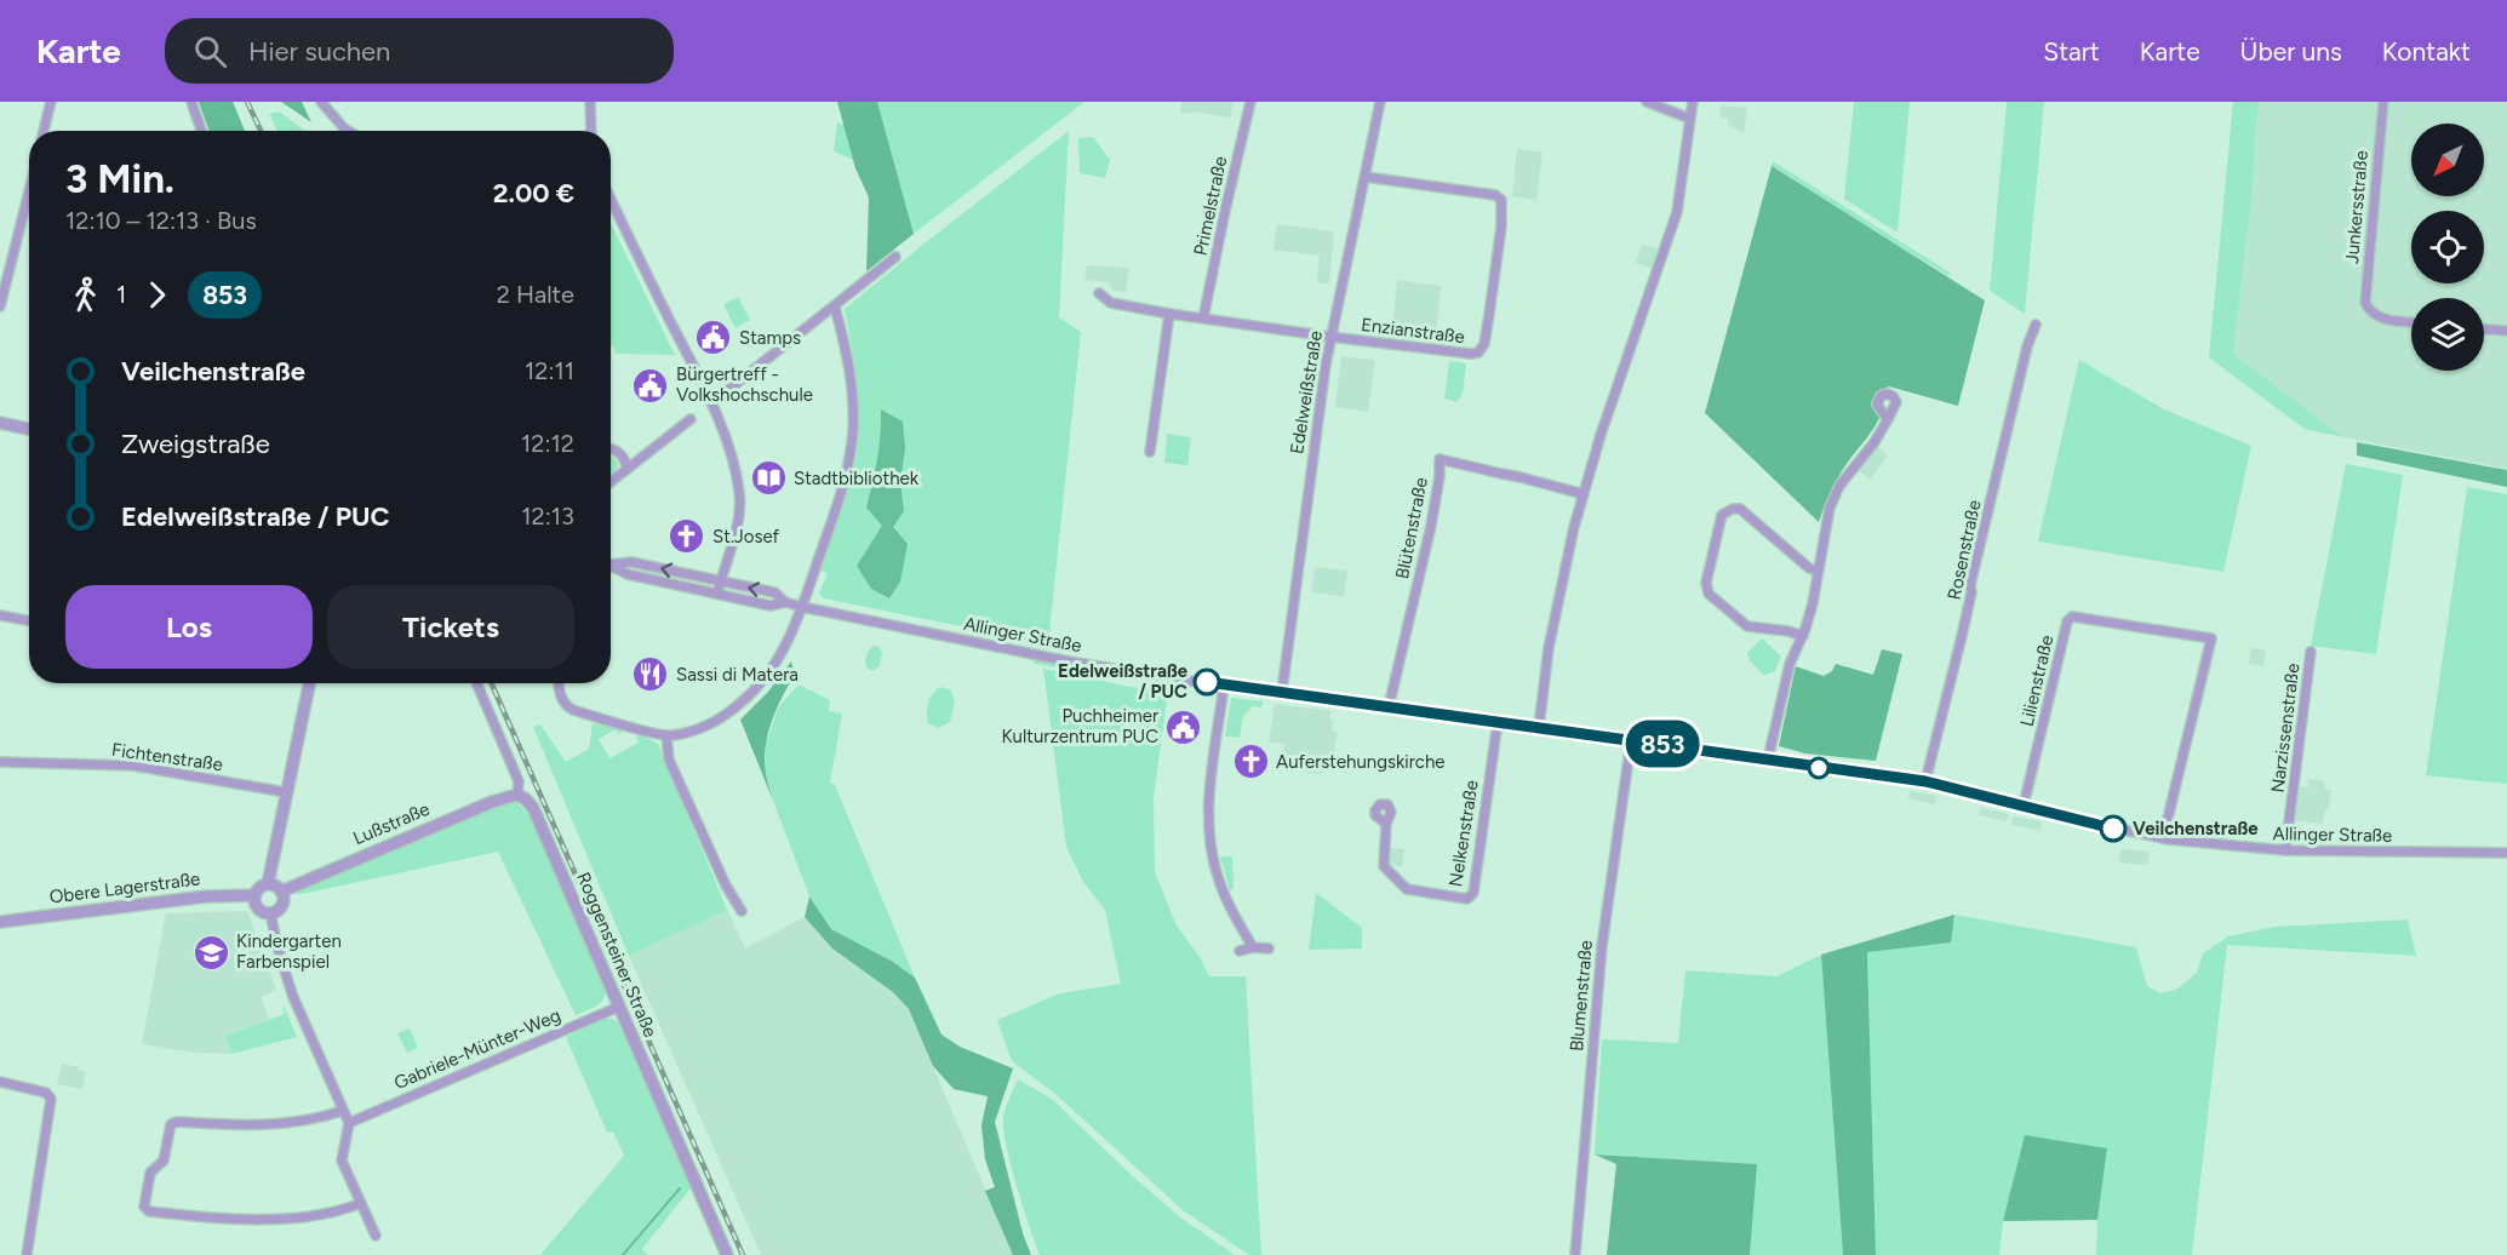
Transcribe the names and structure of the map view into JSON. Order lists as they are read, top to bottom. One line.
{"streets":{"street":["Primelstraße","Junkersstraße","Enzianstraße","Edelweißstraße","Blütenstraße","Rosenstraße","Allinger Straße","Lilienstraße","Narzissenstraße","Fichtenstraße","Lußstraße","Nelkenstraße","Obere Lagerstraße","Roggensteiner Straße","Blumenstraße","Gabriele-Münter-Weg"]},"crossings":[["Primelstraße","Enzianstraße"],["Enzianstraße","Edelweißstraße"],["Edelweißstraße","Allinger Straße"],["Blütenstraße","Allinger Straße"],["Rosenstraße","Allinger Straße"],["Allinger Straße","Lilienstraße"],["Allinger Straße","Narzissenstraße"],["Allinger Straße","Nelkenstraße"],["Allinger Straße","Blumenstraße"],["Lußstraße","Obere Lagerstraße"],["Lußstraße","Roggensteiner Straße"],["Roggensteiner Straße","Gabriele-Münter-Weg"]],"places":{"public building":["Stamps","Bürgertreff - Volkshochschule","Puchheimer Kulturzentrum PUC"],"library":["Stadtbibliothek"],"church":["St.Josef","Auferstehungskirche"],"restaurant":["Sassi di Matera"],"other":["Edelweißstraße / PUC","Veilchenstraße"],"school or university":["Kindergarten Farbenspiel"]},"lines":["bus line 853"],"north":"bottom left","page":{"header":"Karte","search":"Hier suchen","nav":["Start","Karte","Über uns","Kontakt"],"on_map":"853","heading":["3 Min.","12:10 – 12:13 · Bus","2.00 €"],"legs":["1","853","2 Halte"],"list":[{"name":"Veilchenstraße","value":"12:11"},{"name":"Zweigstraße","value":"12:12"},{"name":"Edelweißstraße / PUC","value":"12:13"}],"buttons":["Los","Tickets"]}}
